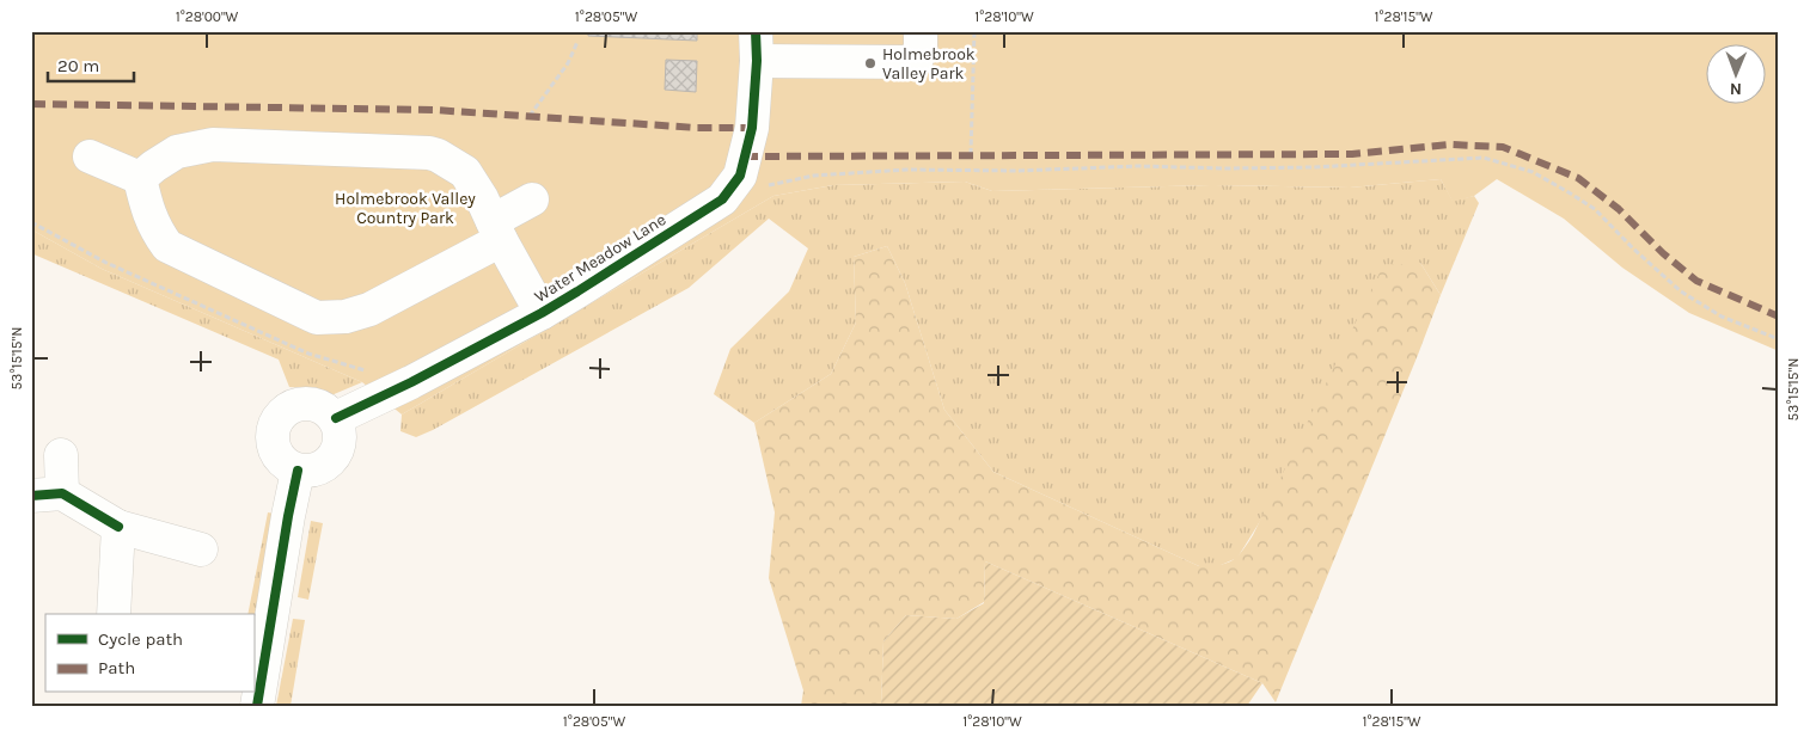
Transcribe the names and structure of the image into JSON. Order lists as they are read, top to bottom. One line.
{"streets":{"street":["Water Meadow Lane"]},"parks":["Holmebrook Valley Country Park"],"places":["Holmebrook Valley Park"],"legend":["Cycle path","Path"],"scale_bar":"20 m","north":"bottom","coordinates":["1°28'00\"W","1°28'05\"W","1°28'10\"W","1°28'15\"W","53°15'15\"N"]}
